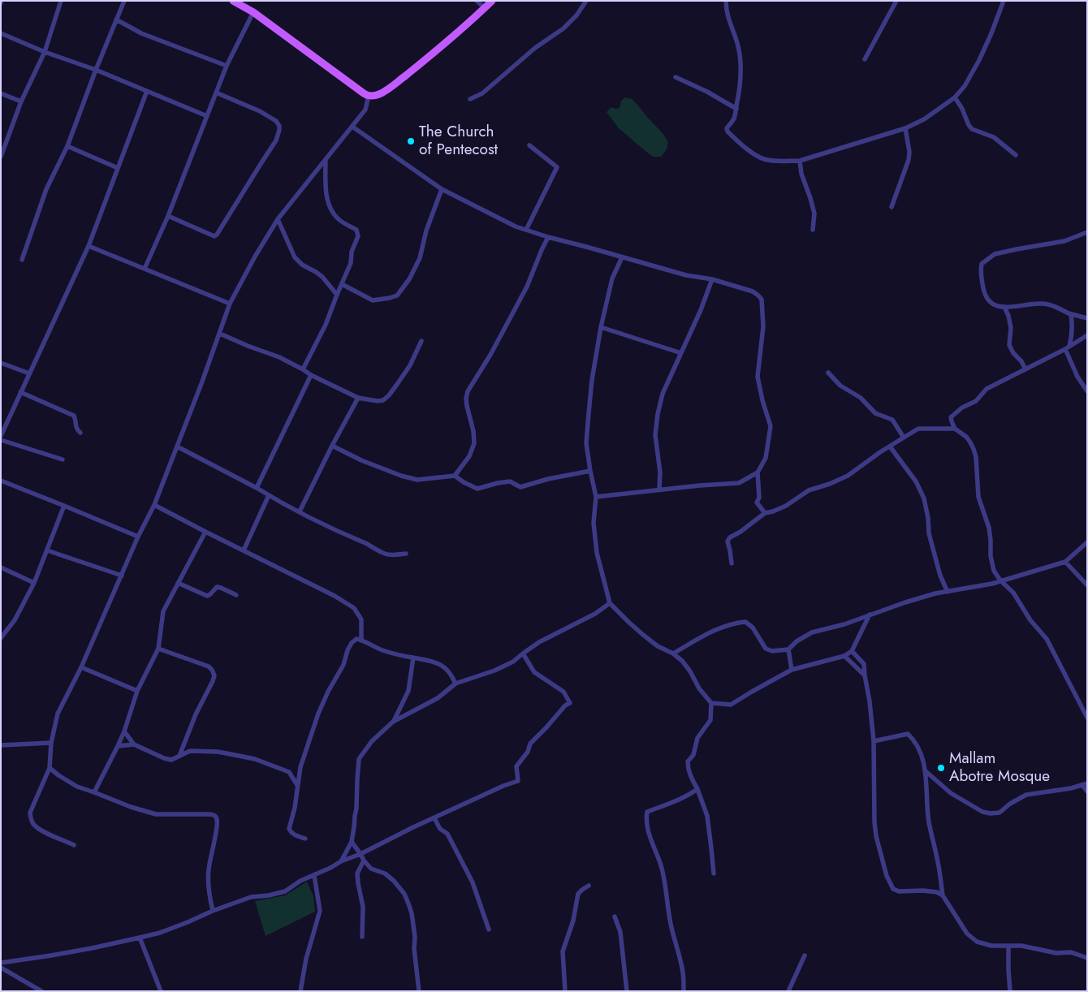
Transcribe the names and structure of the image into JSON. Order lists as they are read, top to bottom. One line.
{"places":["The Church of Pentecost","Mallam Abotre Mosque"]}
